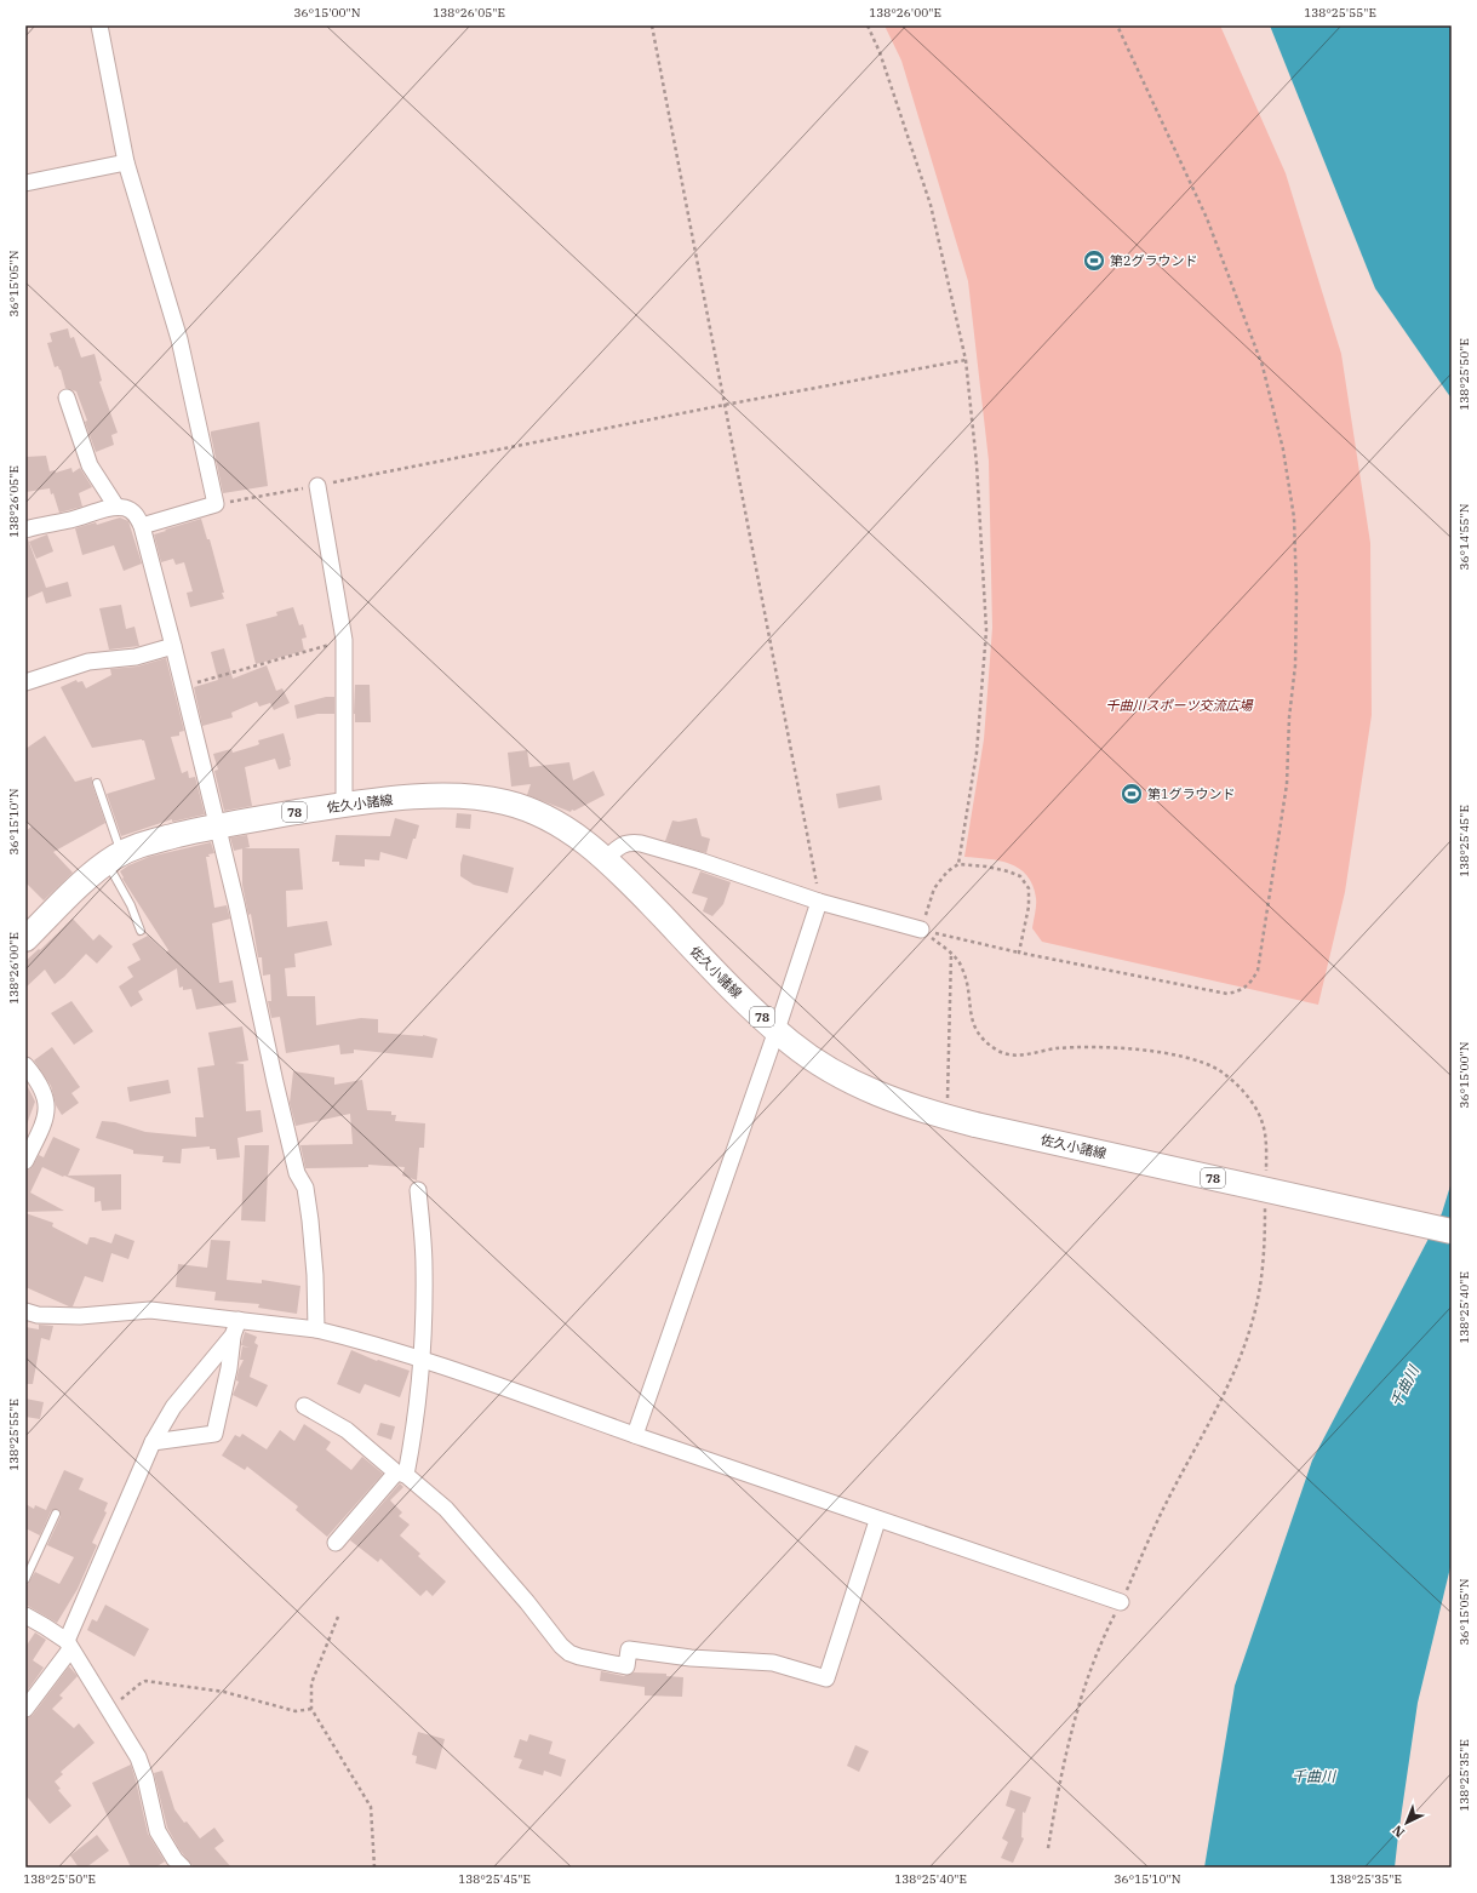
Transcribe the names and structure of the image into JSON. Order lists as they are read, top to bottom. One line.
{"streets":{"main road":["佐久小諸線","78"]},"water":["千曲川"],"parks":["千曲川スポーツ交流広場"],"places":{"sports":["第2グラウンド","第1グラウンド"]},"north":"bottom left","coordinates":["36°15'00\"N","138°26'05\"E","138°26'00\"E","138°25'55\"E","36°15'05\"N","138°25'50\"E","36°14'55\"N","36°15'10\"N","138°25'45\"E","138°25'40\"E","138°25'35\"E"]}
